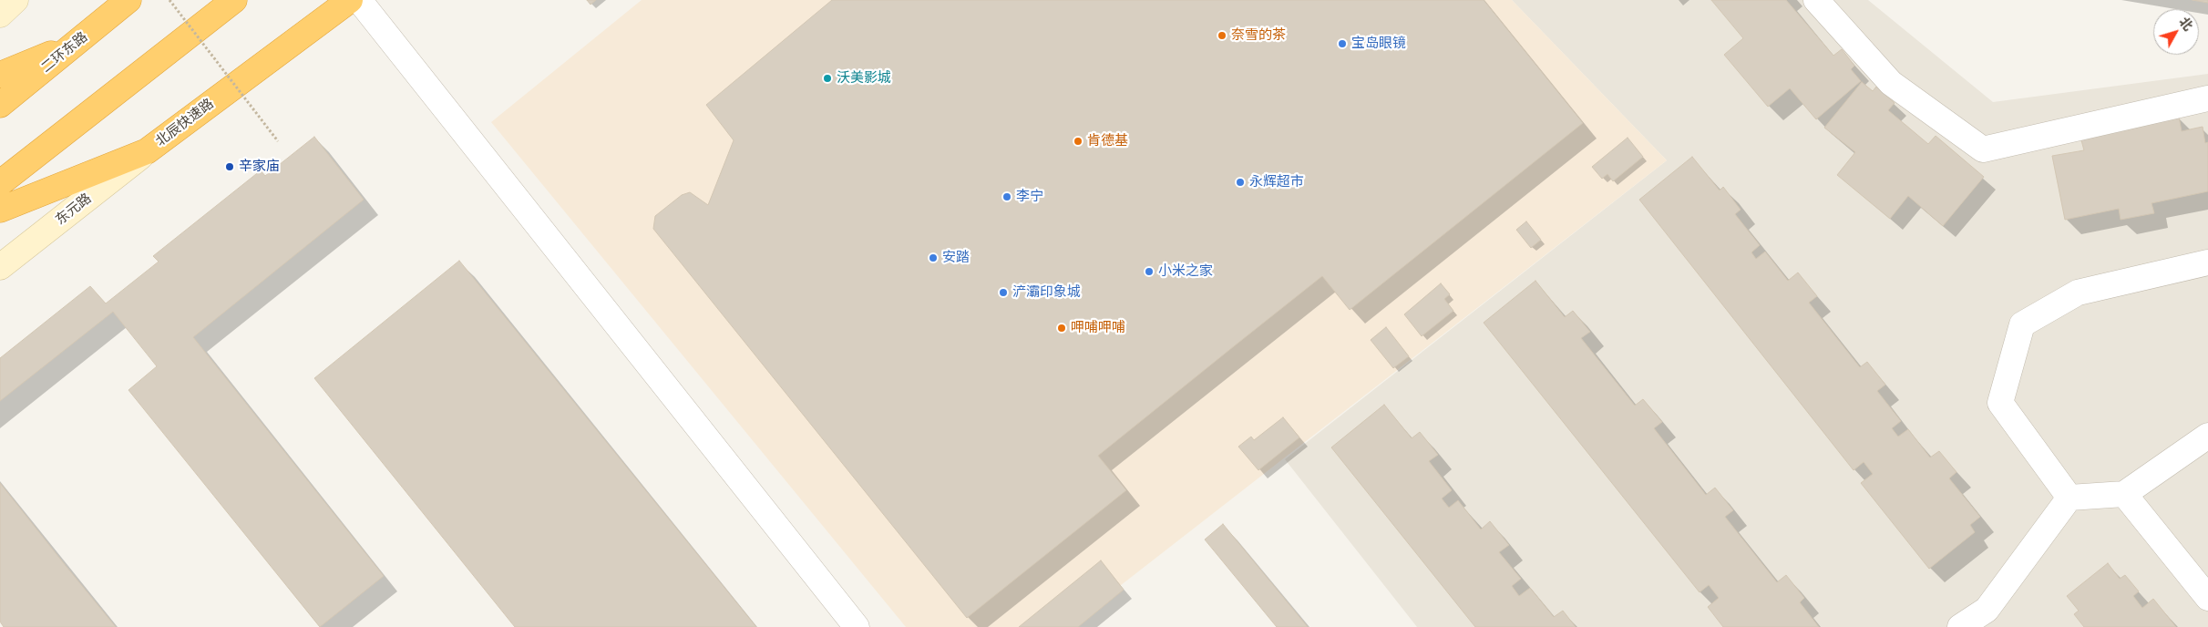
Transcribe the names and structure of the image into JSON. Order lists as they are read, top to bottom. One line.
{"streets":{"highway":["二环东路","北辰快速路"],"main road":["东元路"]},"crossings":[["北辰快速路","东元路"]],"places":["奈雪的茶","宝岛眼镜","沃美影城","肯德基","辛家庙","永辉超市","李宁","安踏","小米之家","浐灞印象城","呷哺呷哺"],"north":"top right"}
